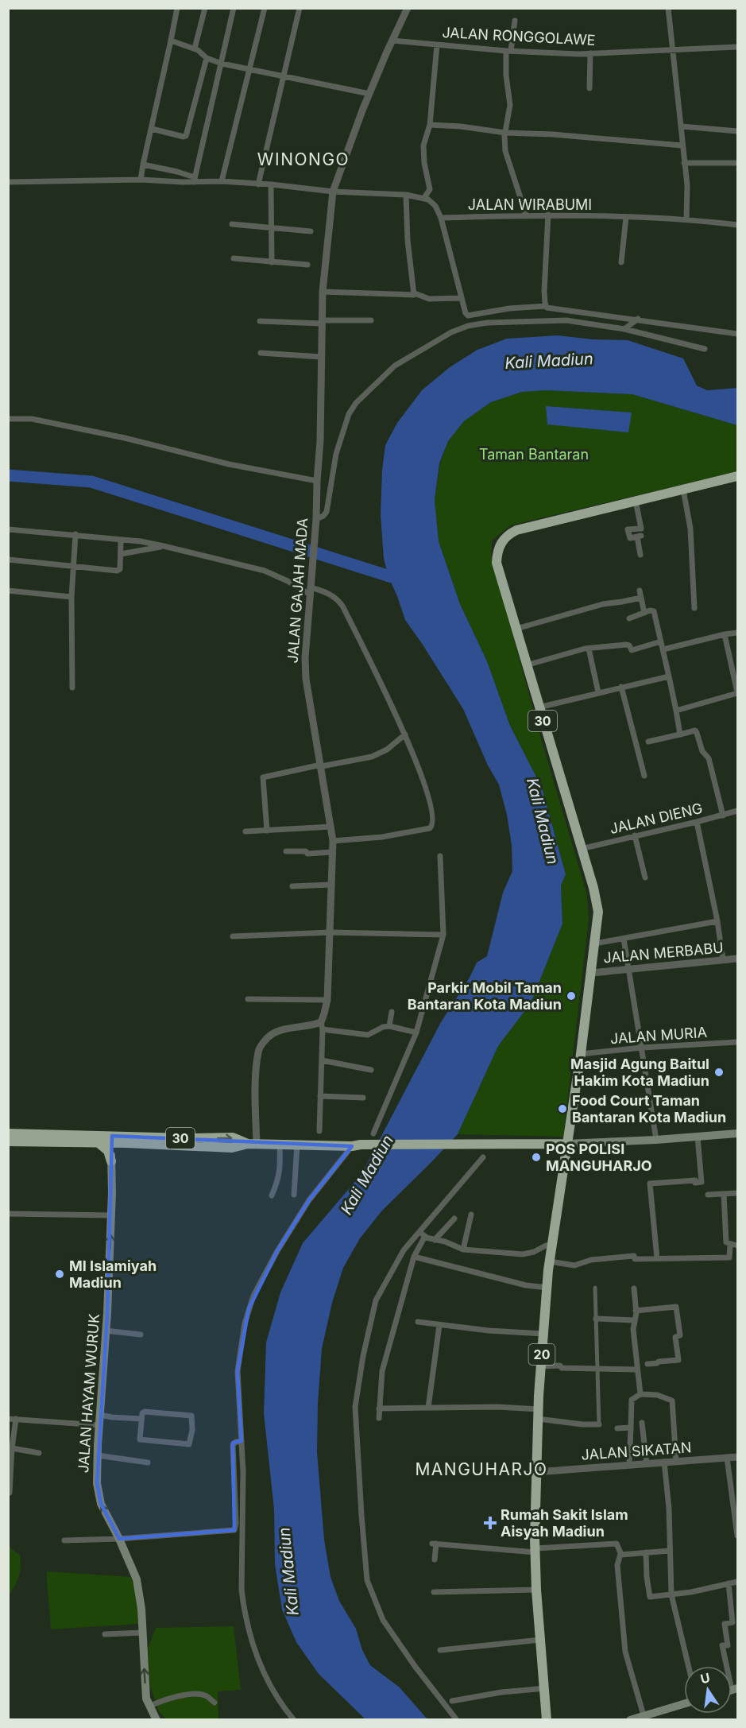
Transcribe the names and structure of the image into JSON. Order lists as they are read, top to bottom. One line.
{"streets":{"highway":["30","20"],"main road":["JALAN HAYAM WURUK"],"street":["JALAN RONGGOLAWE","JALAN WIRABUMI","JALAN GAJAH MADA","JALAN DIENG","JALAN MERBABU","JALAN MURIA","JALAN SIKATAN"]},"crossings":[["JALAN RONGGOLAWE","JALAN GAJAH MADA"],["30","JALAN DIENG"],["30","JALAN MERBABU"],["30","JALAN MURIA"],["30","20"],["30","JALAN HAYAM WURUK"],["20","JALAN SIKATAN"]],"one_way":["JALAN HAYAM WURUK"],"districts":["WINONGO","MANGUHARJO"],"water":["Kali Madiun"],"parks":["Taman Bantaran"],"places":{"other":["Parkir Mobil Taman Bantaran Kota Madiun","Masjid Agung Baitul Hakim Kota Madiun","Food Court Taman Bantaran Kota Madiun","POS POLISI MANGUHARJO","MI Islamiyah Madiun"],"health":["Rumah Sakit Islam Aisyah Madiun"]},"north":"top"}
